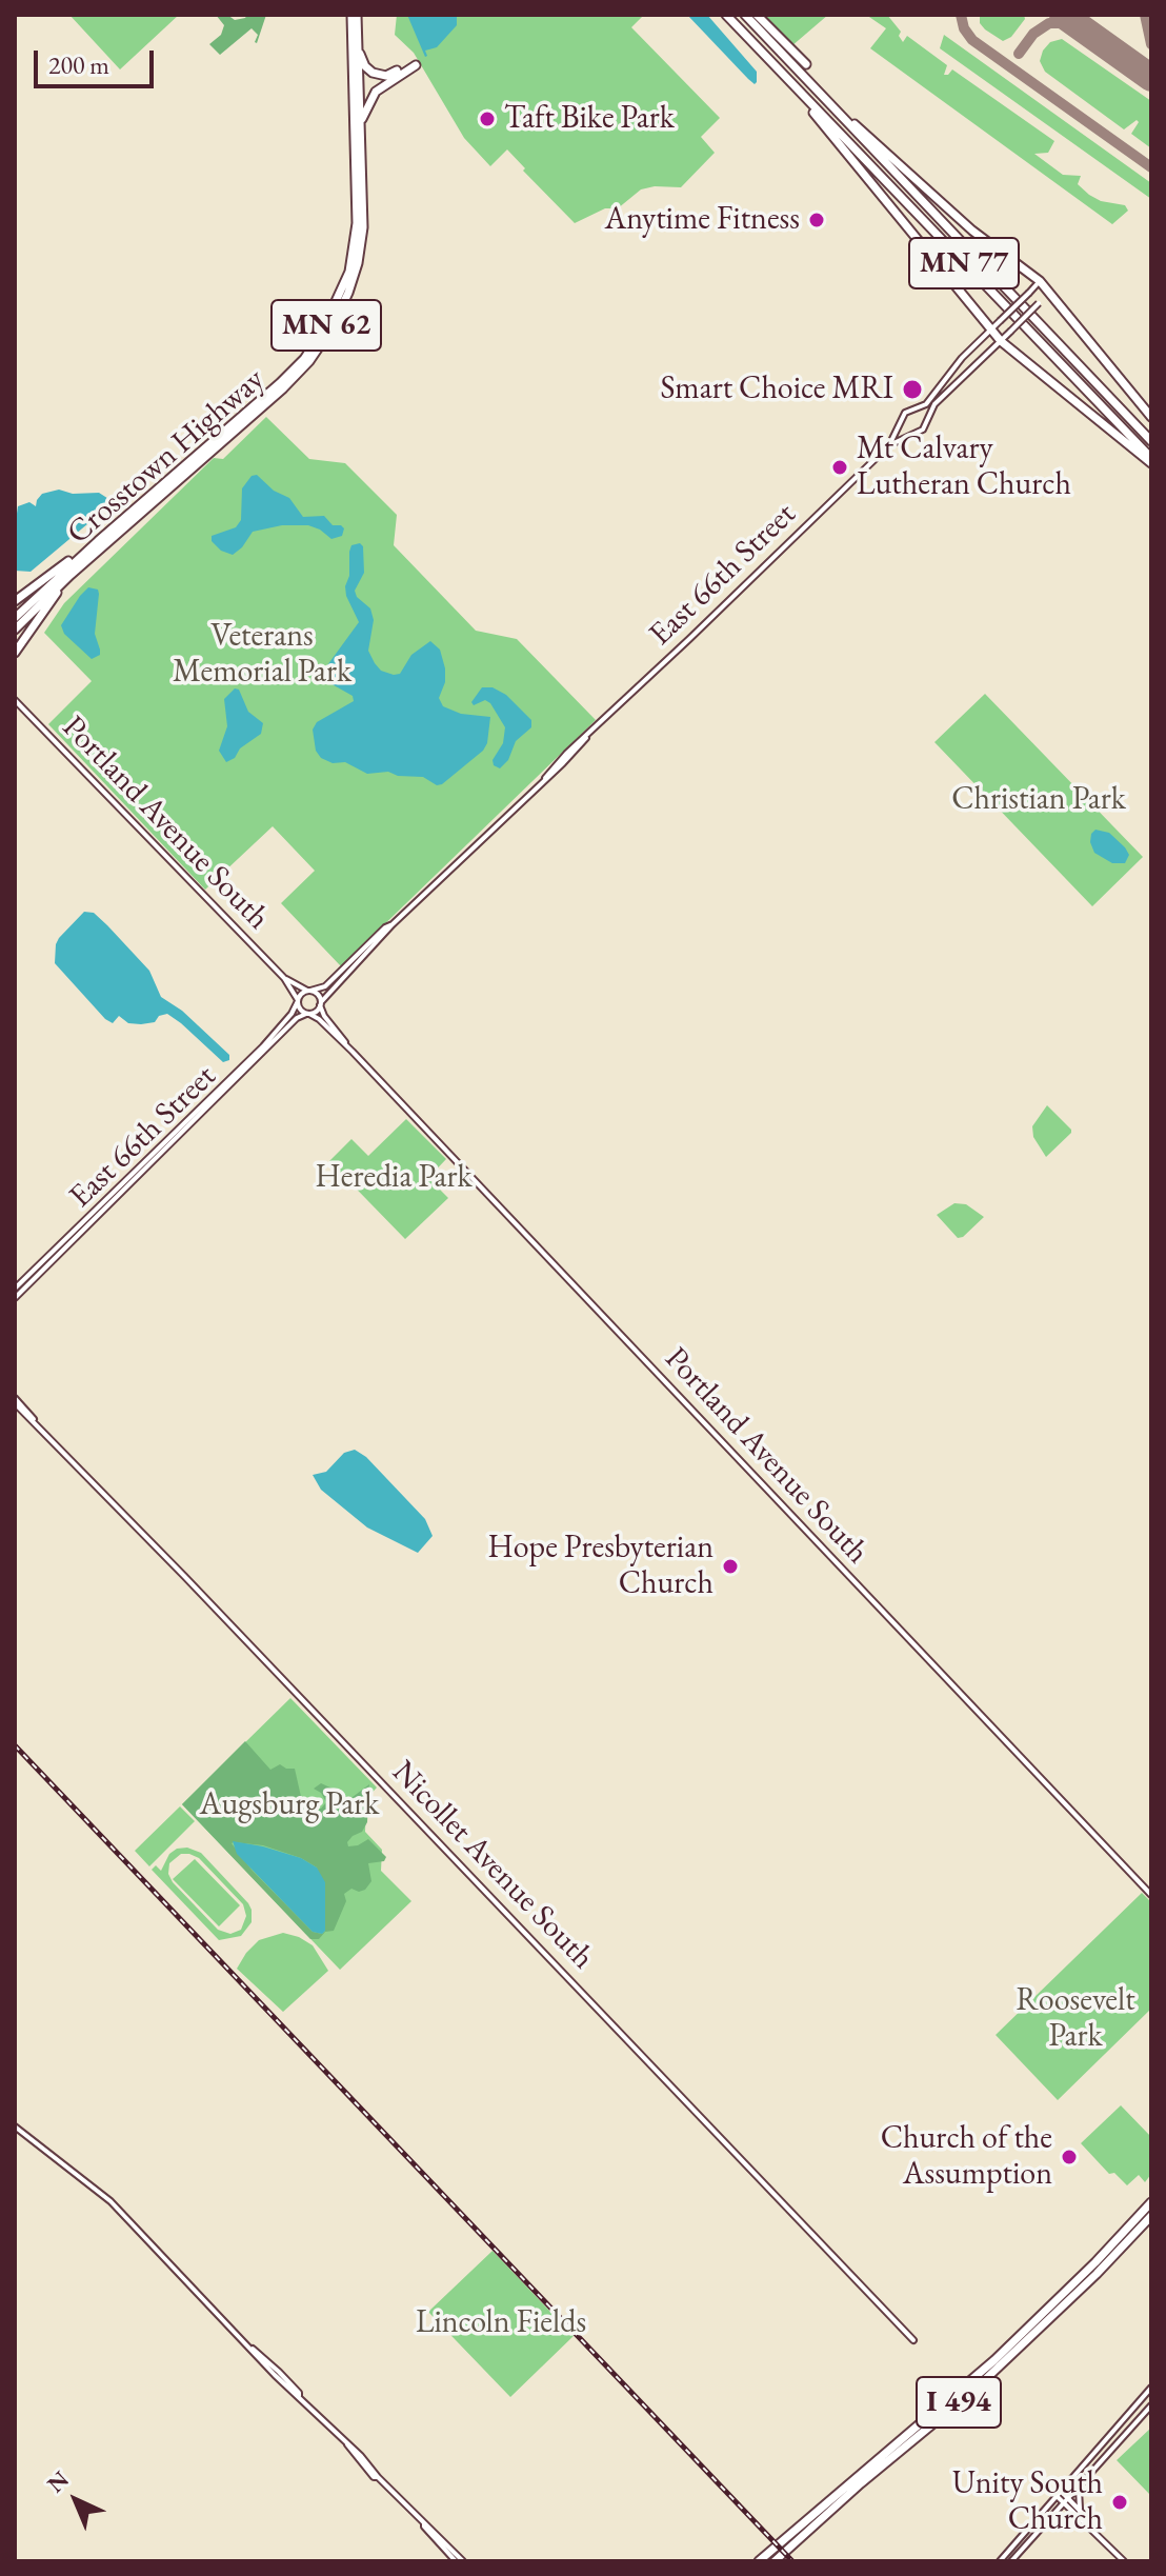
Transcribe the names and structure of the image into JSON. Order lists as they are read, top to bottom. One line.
{"streets":{"highway":["MN 77","MN 62","Crosstown Highway","I 494"],"main road":["East 66th Street","Portland Avenue South","Nicollet Avenue South"]},"crossings":[["East 66th Street","Portland Avenue South"]],"parks":["Veterans Memorial Park","Christian Park","Heredia Park","Augsburg Park","Roosevelt Park","Lincoln Fields"],"places":["Taft Bike Park","Anytime Fitness","Smart Choice MRI","Mt Calvary Lutheran Church","Hope Presbyterian Church","Church of the Assumption","Unity South Church"],"scale_bar":"200 m","north":"top left"}
